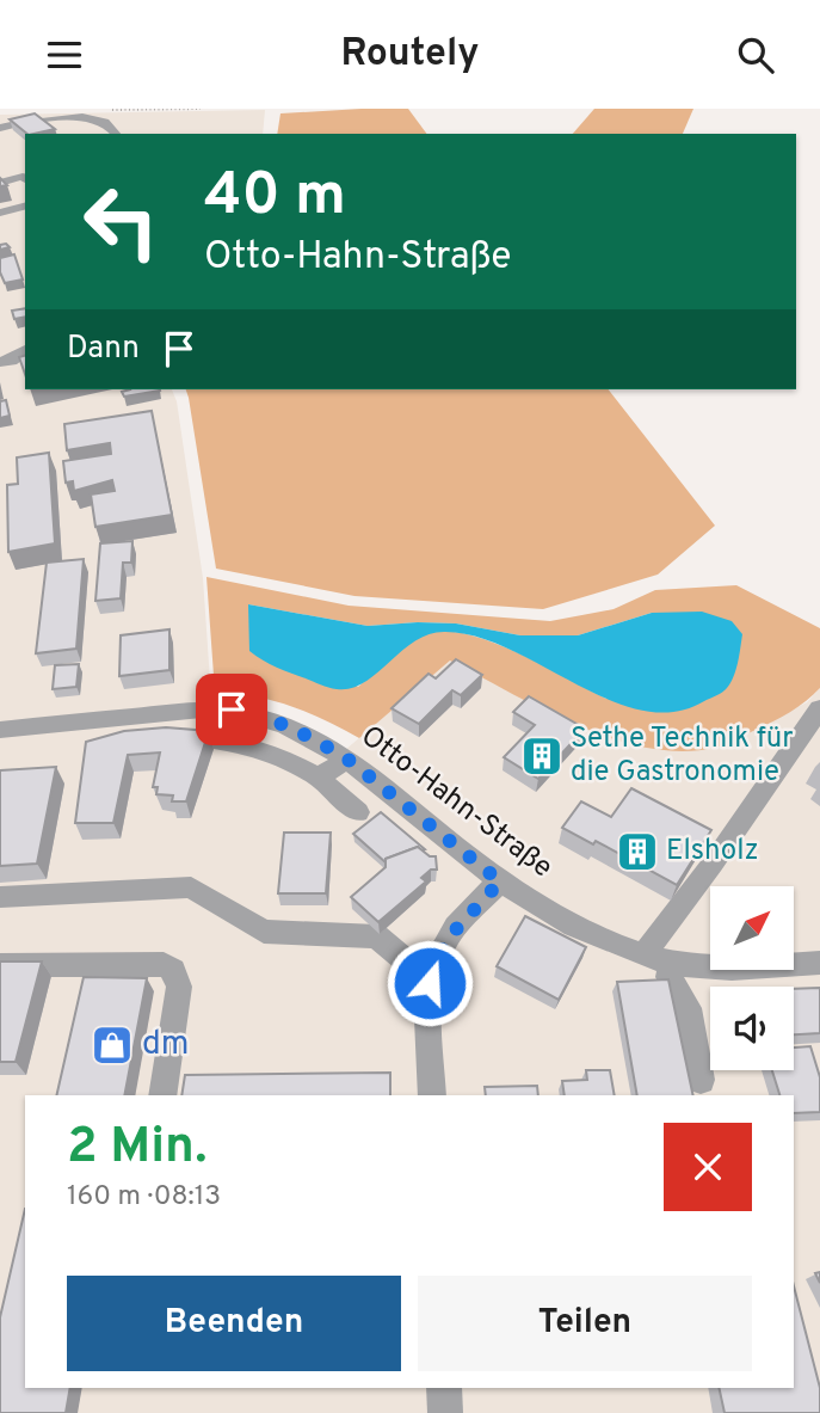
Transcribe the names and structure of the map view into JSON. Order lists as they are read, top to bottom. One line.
{"streets":{"street":["Otto-Hahn-Straße"]},"places":{"building":["Sethe Technik für die Gastronomie","Elsholz"],"shop":["dm"]},"north":"top right","page":{"header":"Routely","turn":["40 m","Otto-Hahn-Straße"],"then":"Dann","heading":["2 Min.","160 m · 08:13"],"buttons":["Beenden","Teilen"]}}
